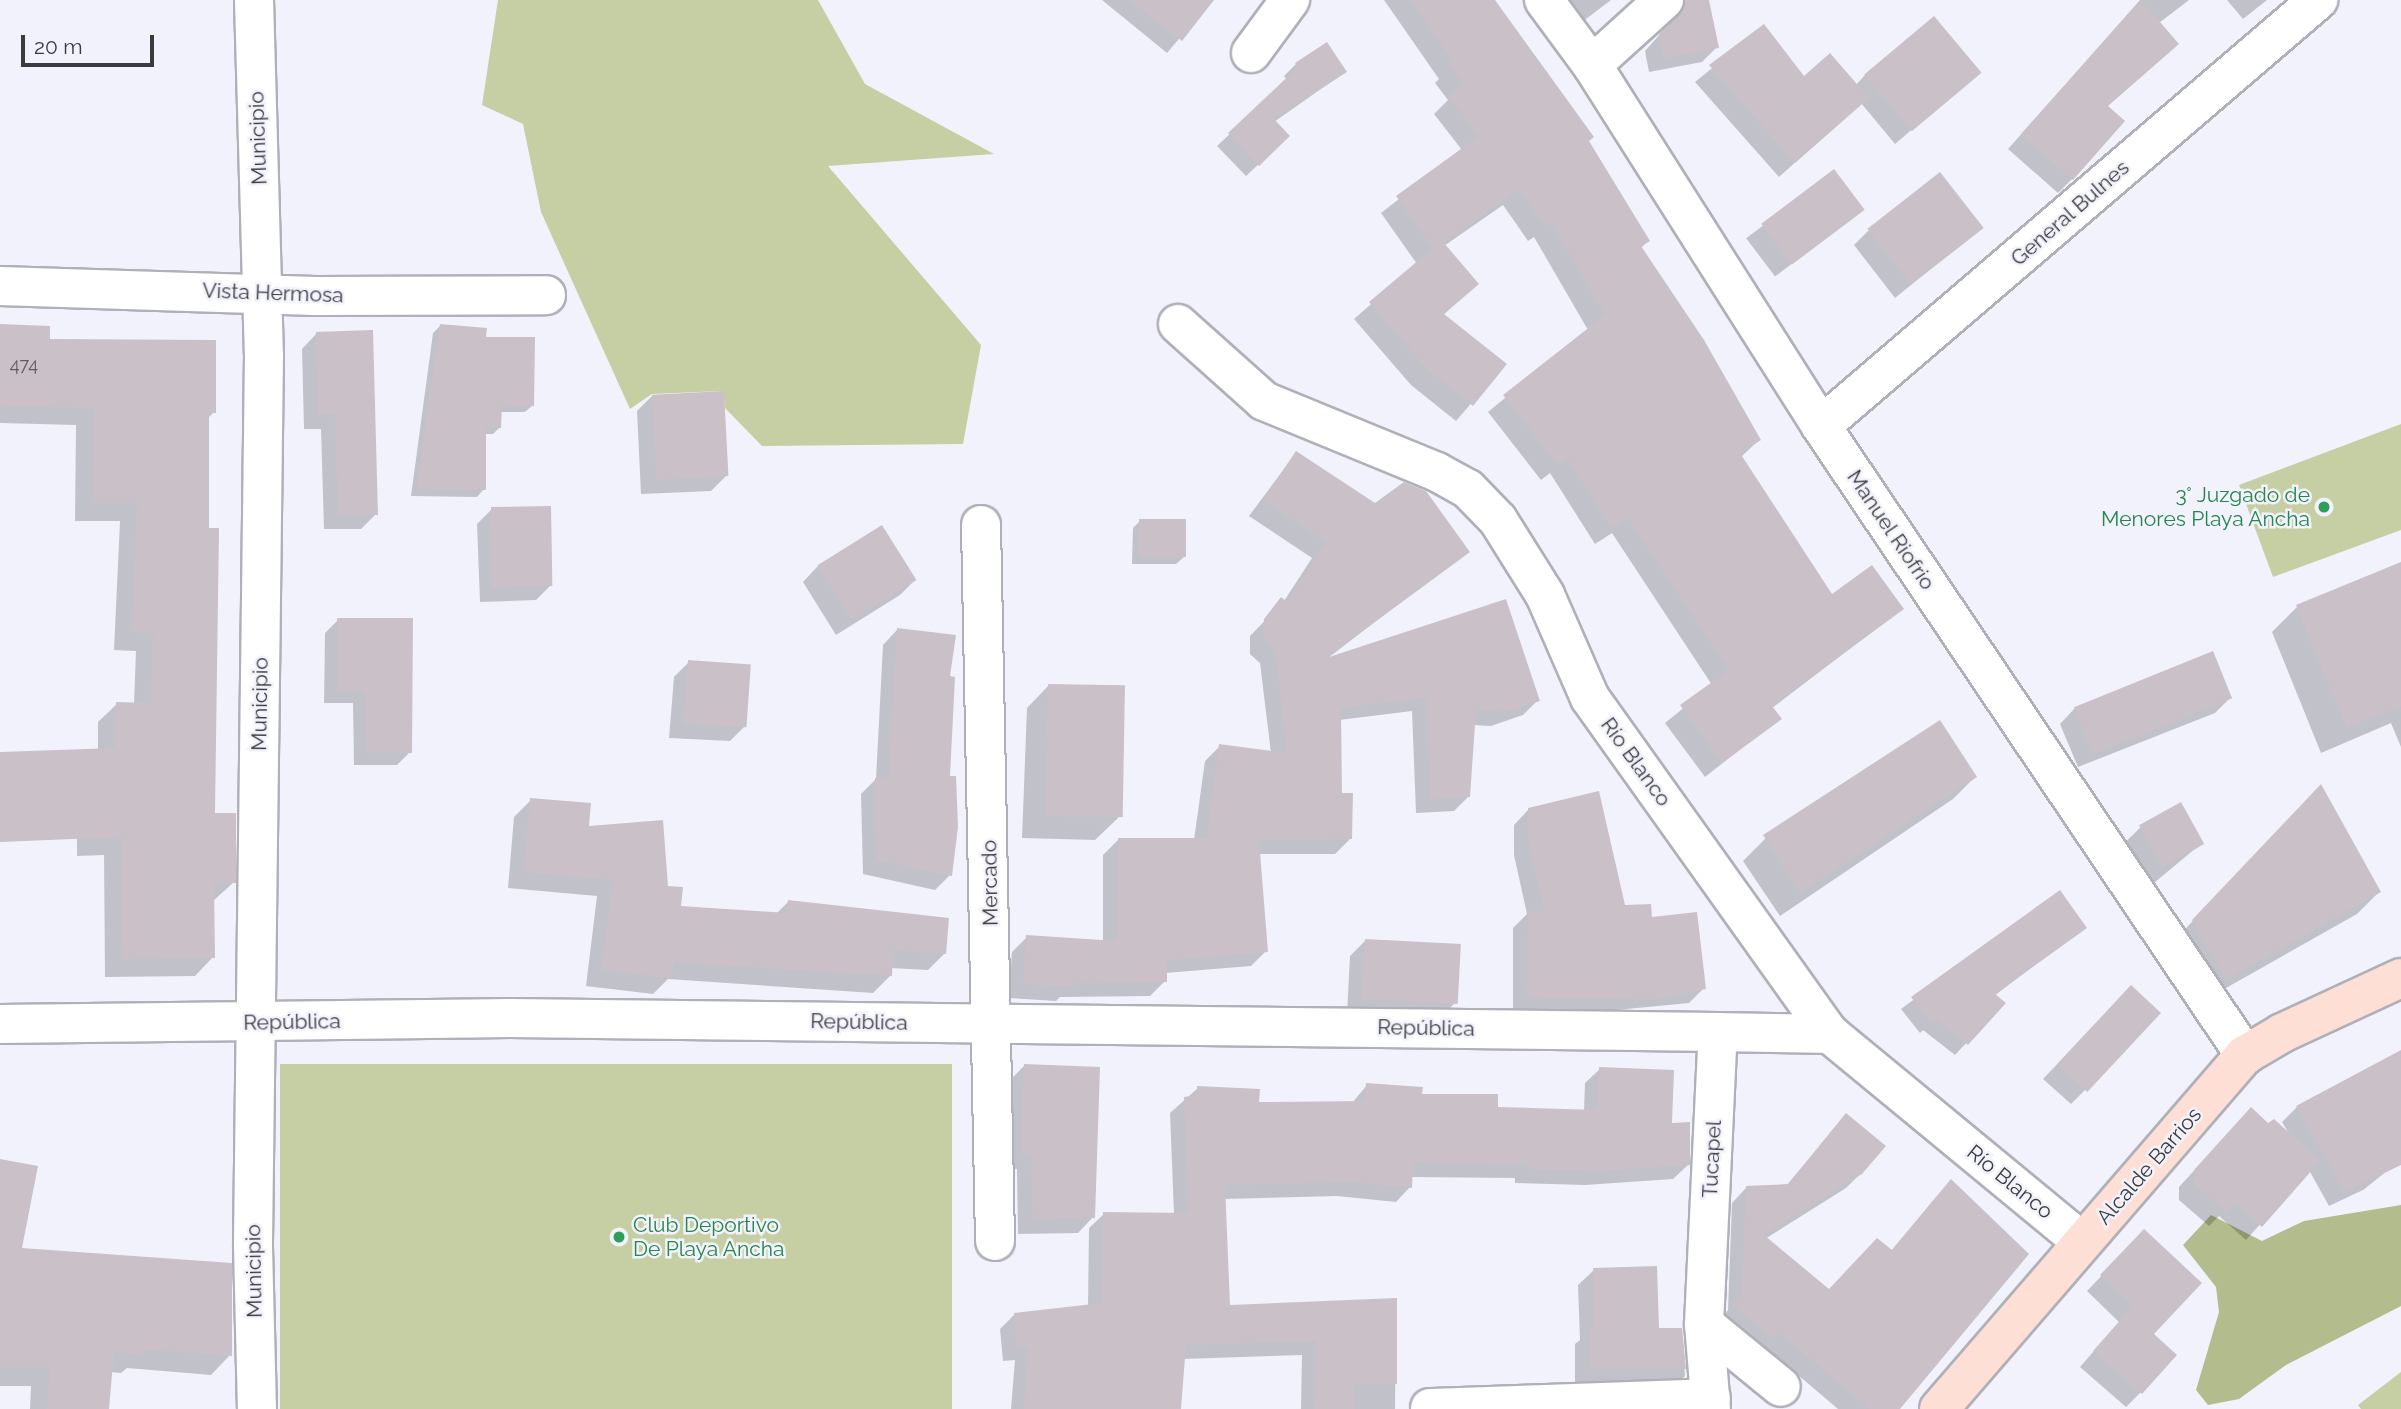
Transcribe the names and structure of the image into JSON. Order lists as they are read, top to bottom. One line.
{"streets":{"street":["Municipio","General Bulnes","Vista Hermosa","Manuel Riofrio","Río Blanco","Mercado","República","Tucapel","Alcalde Barrios"]},"crossings":[["Municipio","Vista Hermosa"],["Municipio","República"],["General Bulnes","Manuel Riofrio"],["Manuel Riofrio","Alcalde Barrios"],["Río Blanco","Alcalde Barrios"],["Mercado","República"],["República","Tucapel"]],"places":["3° Juzgado de Menores Playa Ancha","Club Deportivo De Playa Ancha"],"house_numbers":["474"],"scale_bar":"20 m"}
